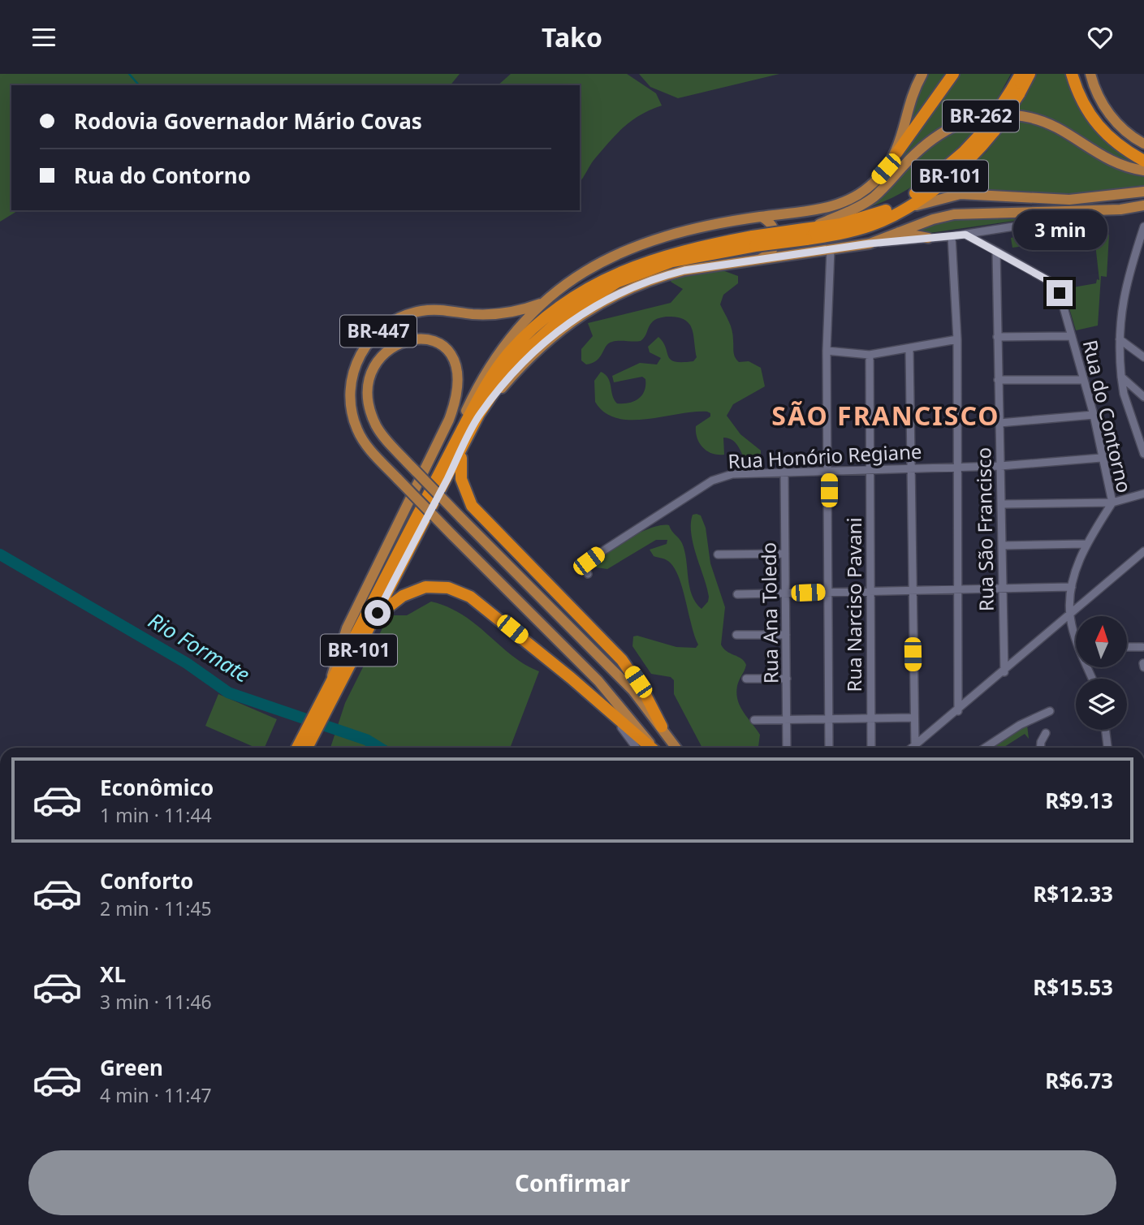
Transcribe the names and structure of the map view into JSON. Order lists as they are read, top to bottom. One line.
{"streets":{"highway":["BR-101"],"main road":["BR-262","BR-447"],"street":["Rua do Contorno","Rua Honório Regiane","Rua São Francisco","Rua Narciso Pavani","Rua Ana Toledo"]},"crossings":[["BR-262","BR-101"],["BR-101","BR-447"],["Rua do Contorno","Rua Honório Regiane"],["Rua do Contorno","Rua São Francisco"],["Rua Honório Regiane","Rua São Francisco"],["Rua Honório Regiane","Rua Narciso Pavani"],["Rua Honório Regiane","Rua Ana Toledo"]],"districts":["SÃO FRANCISCO"],"water":["Rio Formate"],"north":"top","page":{"header":"Tako","banner":["Rodovia Governador Mário Covas","Rua do Contorno"],"bubble":"3 min","list":[{"name":"Econômico","note":"1 min · 11:44","value":"R$9.13"},{"name":"Conforto","note":"2 min · 11:45","value":"R$12.33"},{"name":"XL","note":"3 min · 11:46","value":"R$15.53"},{"name":"Green","note":"4 min · 11:47","value":"R$6.73"}],"buttons":"Confirmar"}}
